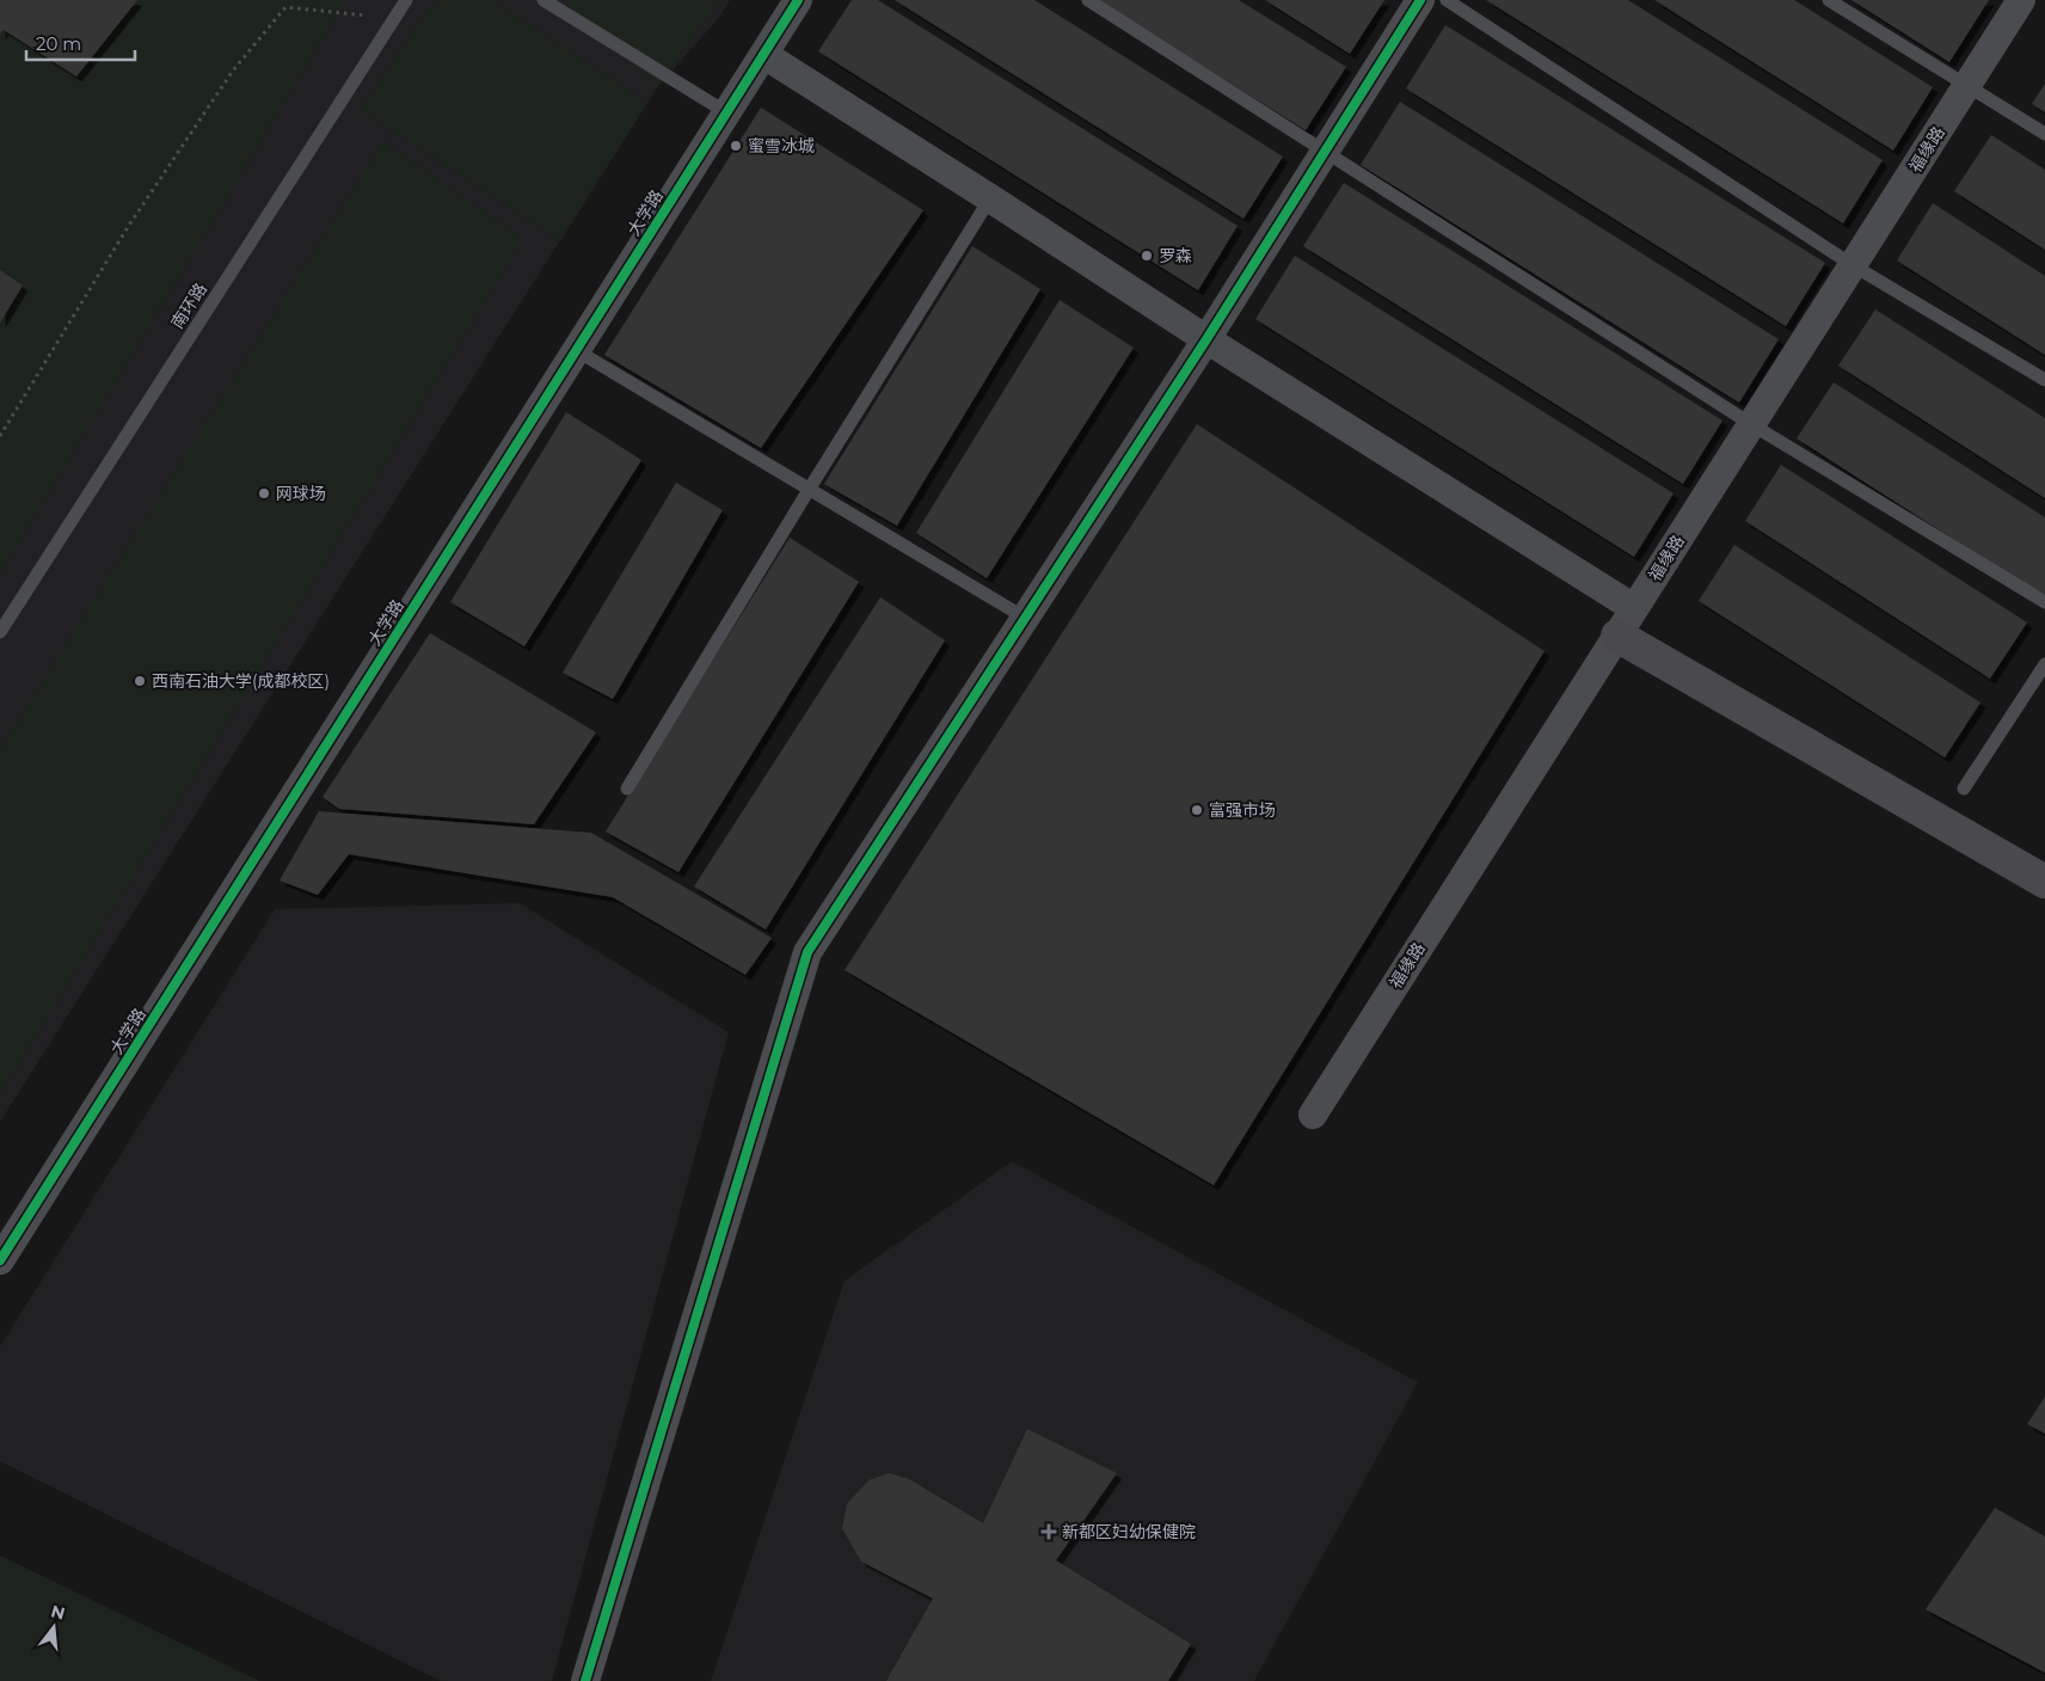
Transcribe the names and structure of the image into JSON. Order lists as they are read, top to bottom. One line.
{"streets":{"street":["福缘路","大学路"],"lane":["南环路"]},"places":{"other":["蜜雪冰城","罗森","网球场","西南石油大学(成都校区)","富强市场"],"health":["新都区妇幼保健院"]},"scale_bar":"20 m","north":"top"}
